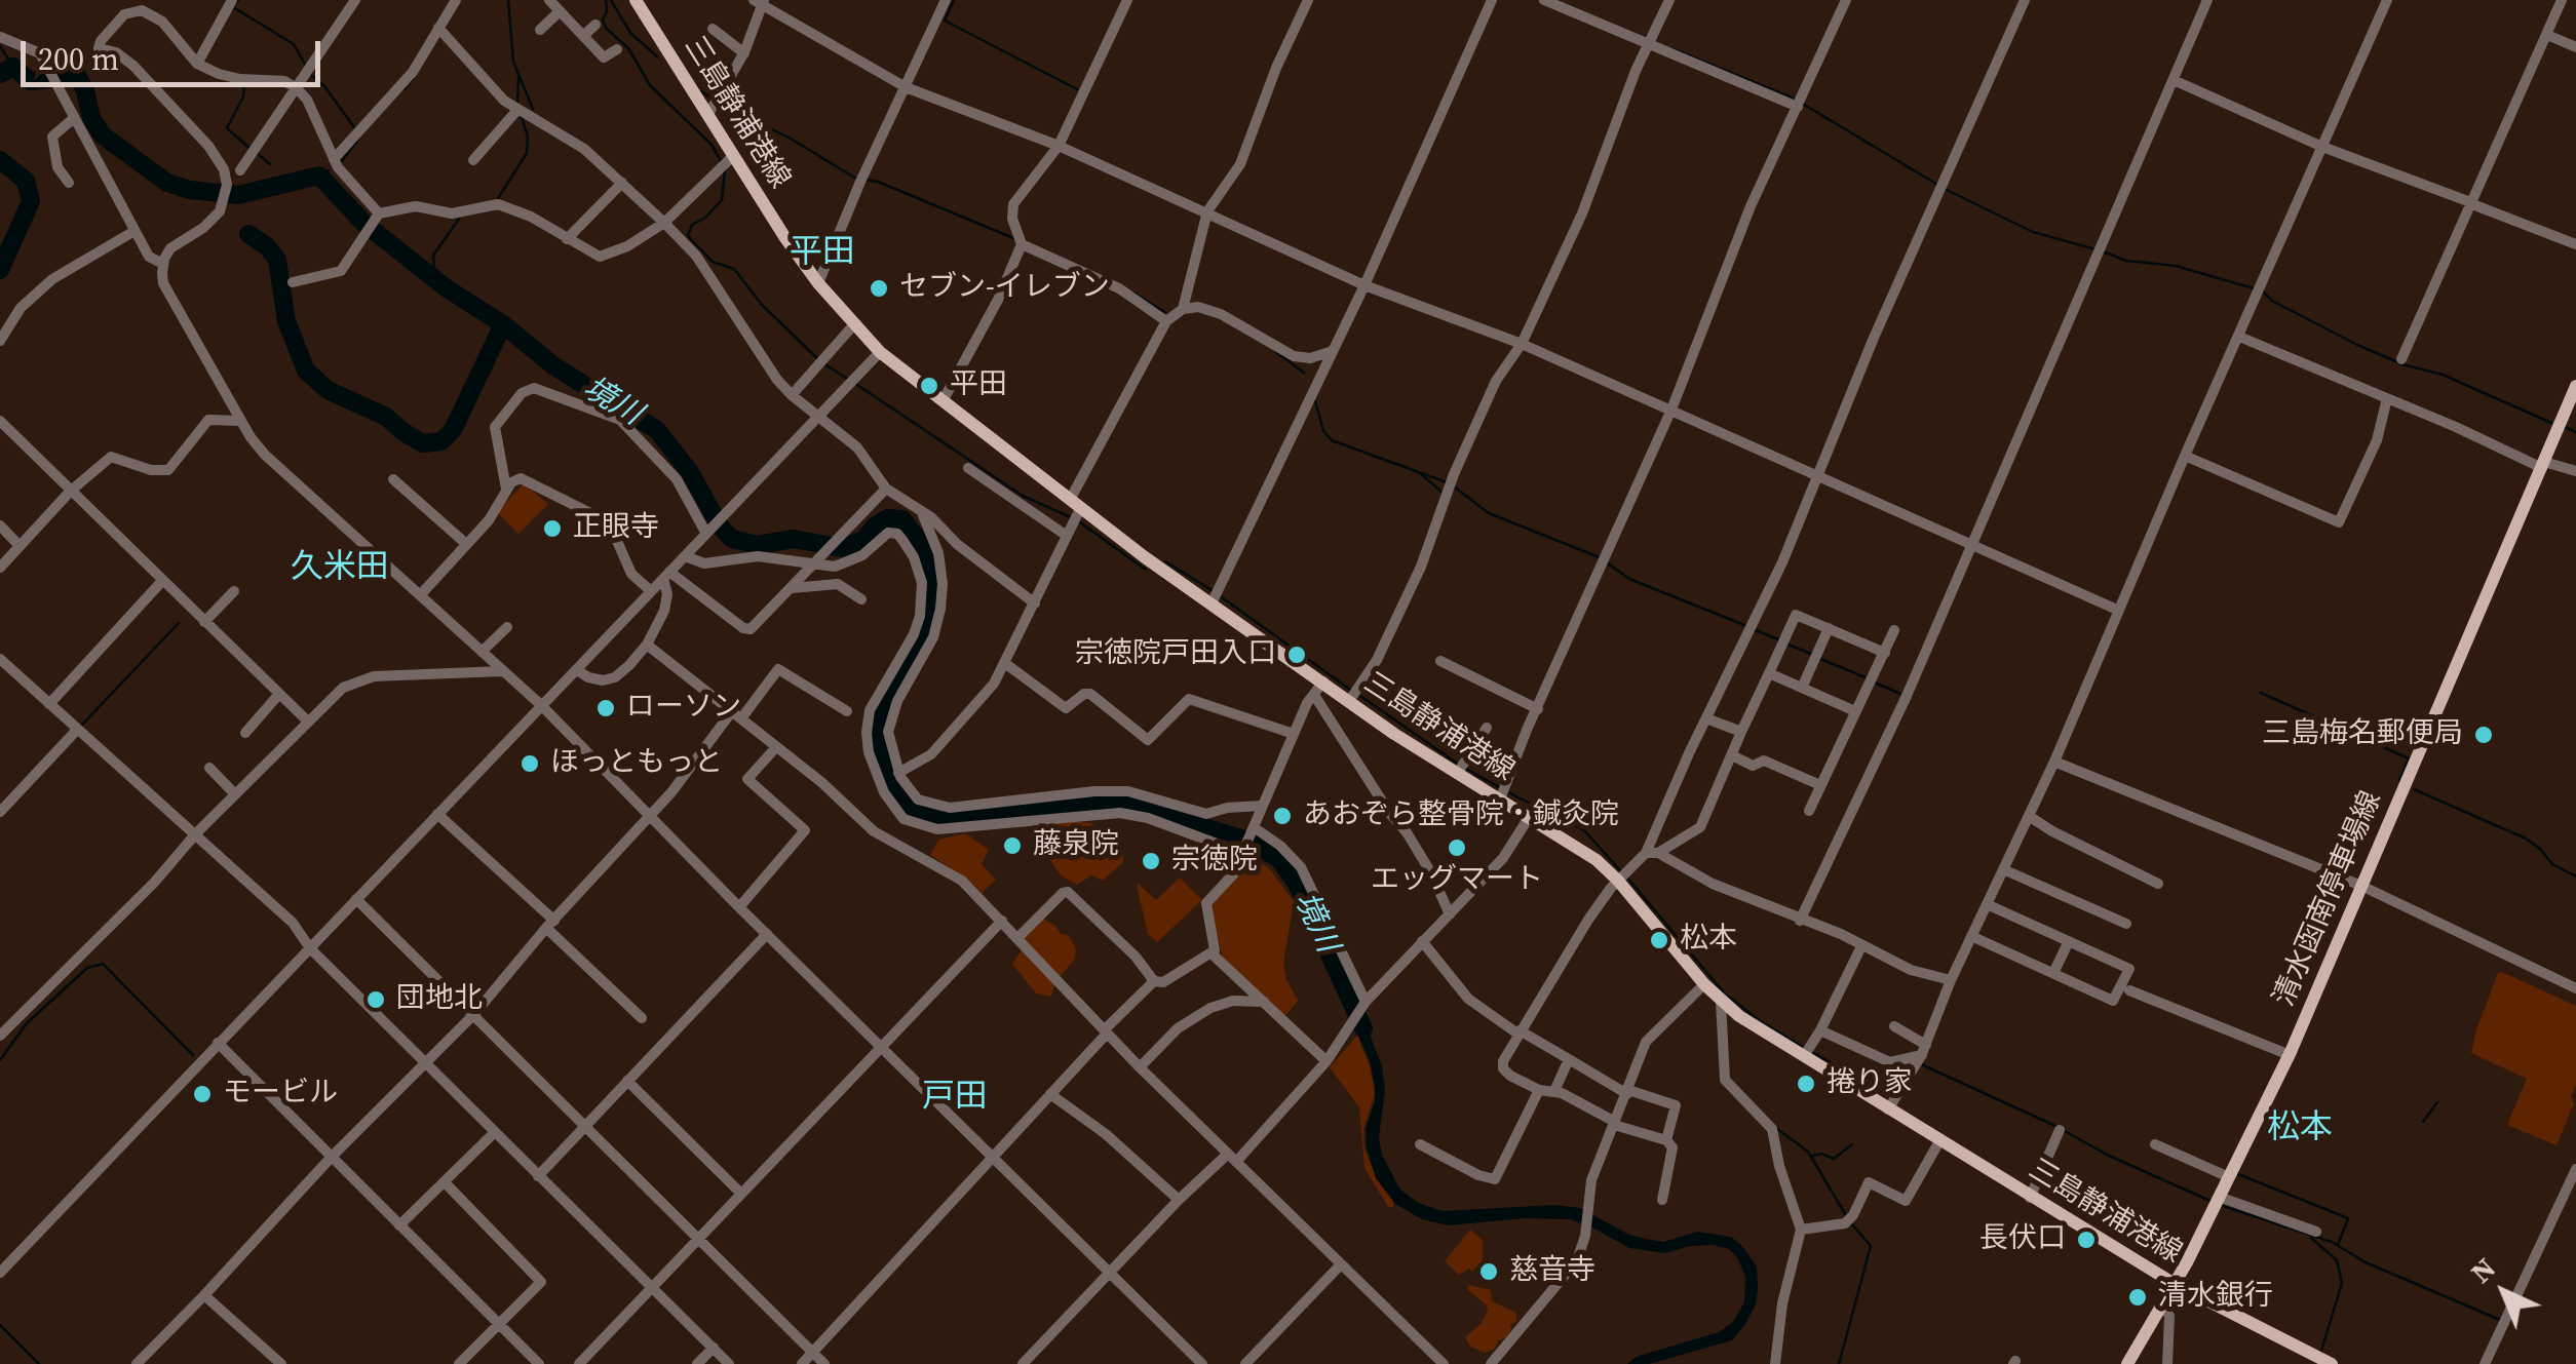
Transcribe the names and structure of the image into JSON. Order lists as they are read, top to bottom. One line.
{"streets":{"main road":["三島静浦港線","清水函南停車場線"]},"crossings":[["三島静浦港線","清水函南停車場線"]],"districts":["平田","久米田","戸田","松本"],"water":["境川"],"places":["セブン-イレブン","平田","正眼寺","宗徳院戸田入口","ローソン","三島梅名郵便局","ほっともっと","あおぞら整骨院・鍼灸院","藤泉院","エッグマート","宗徳院","松本","団地北","捲り家","モービル","長伏口","慈音寺","清水銀行"],"scale_bar":"200 m","north":"top left"}
